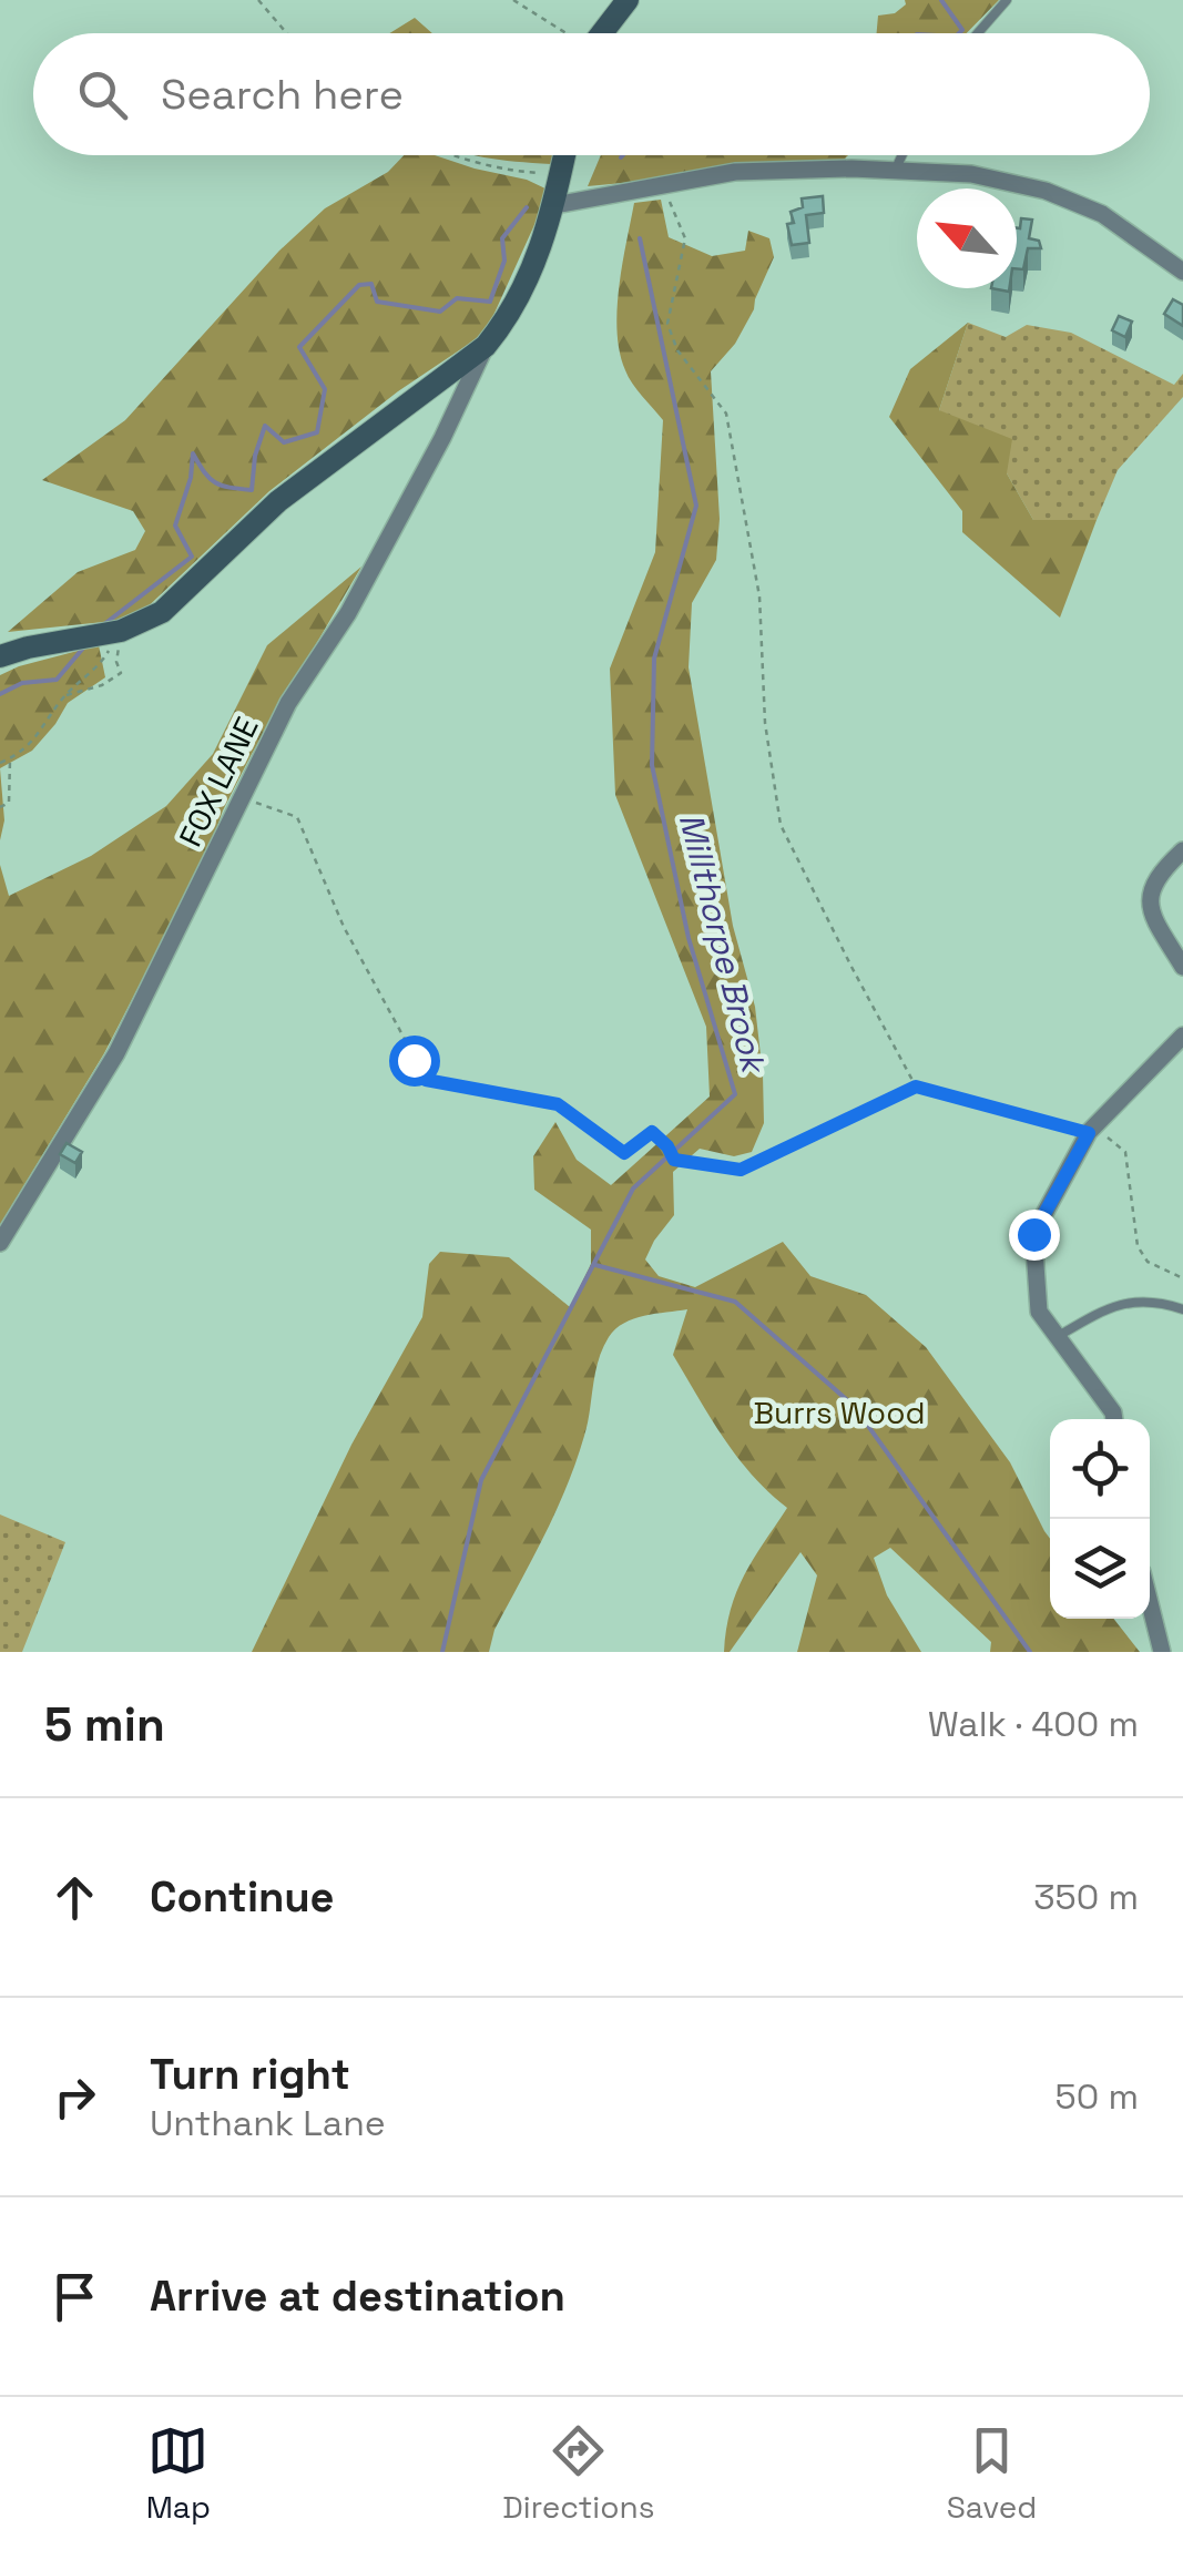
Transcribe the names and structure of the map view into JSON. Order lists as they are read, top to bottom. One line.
{"streets":{"street":["FOX LANE"]},"water":["Millthorpe Brook"],"parks":["Burrs Wood"],"north":"top left","page":{"search":"Search here","heading":["5 min","Walk · 400 m"],"list":[["Continue","350 m"],["Turn right","Unthank Lane","50 m"],"Arrive at destination"],"nav":["Map","Directions","Saved"]}}
